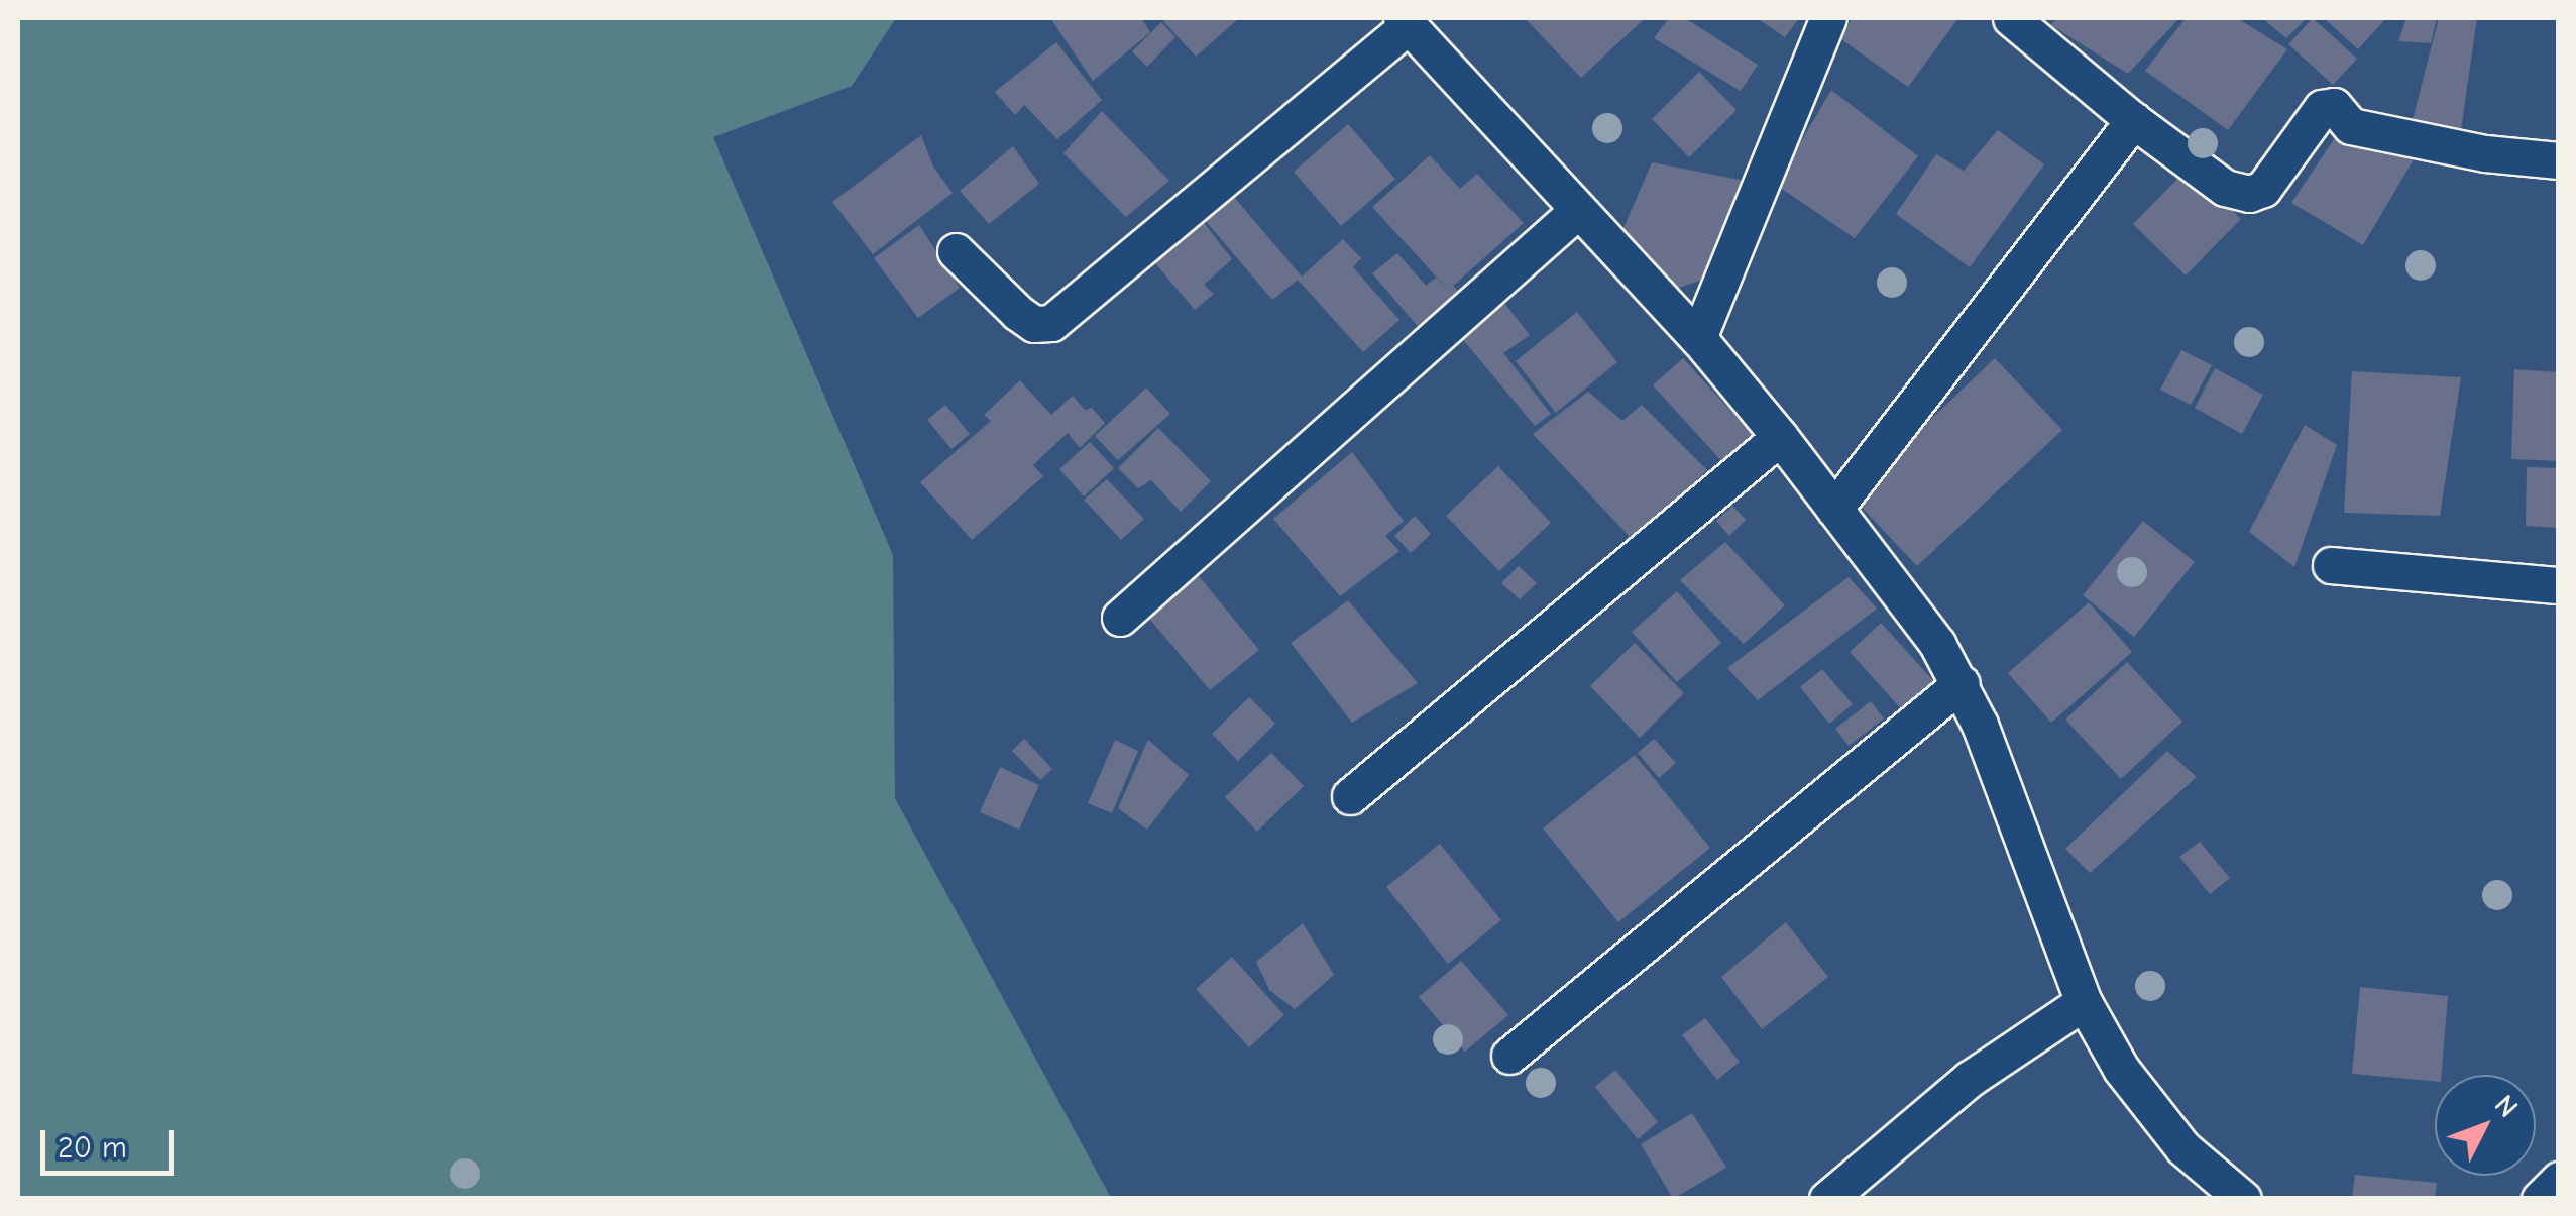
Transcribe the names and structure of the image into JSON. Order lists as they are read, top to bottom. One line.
{"scale_bar":"20 m","north":"top right"}
